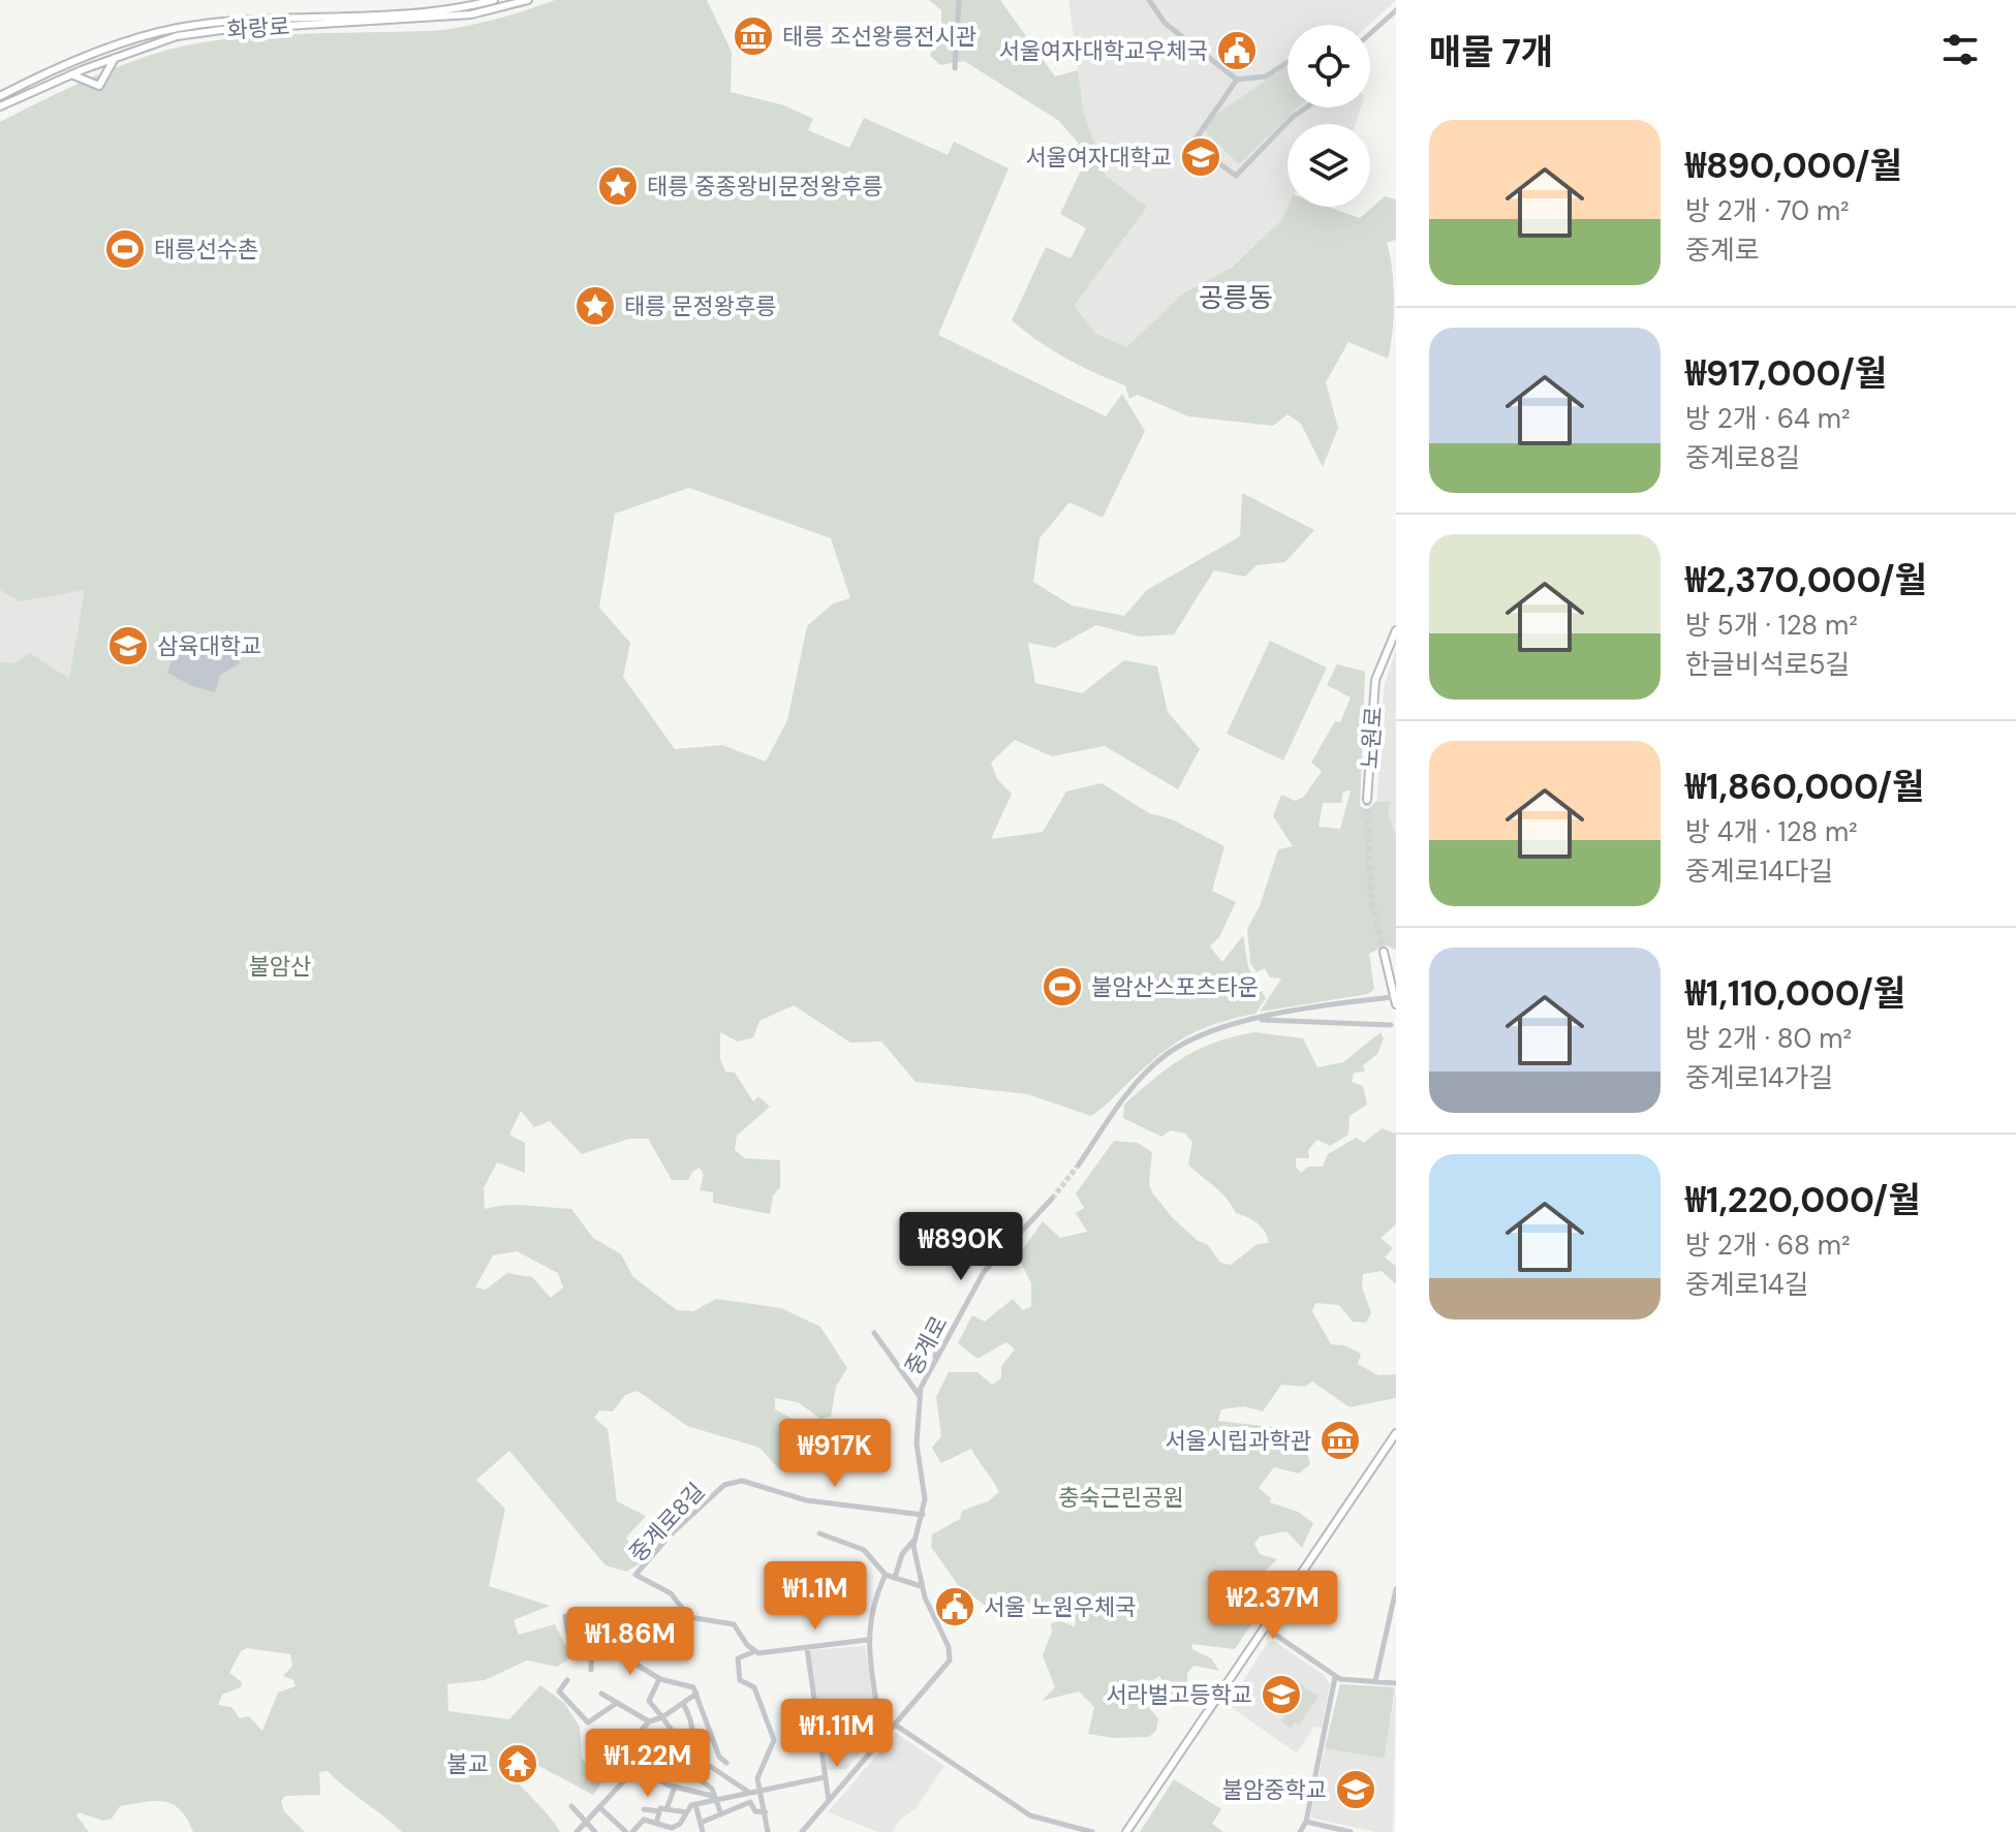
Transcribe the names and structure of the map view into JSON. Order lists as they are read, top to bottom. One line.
{"streets":{"main road":["화랑로","노원로"],"street":["중계로","중계로8길"]},"crossings":[["중계로","중계로8길"]],"districts":["공릉동"],"parks":["불암산","충숙근린공원"],"places":{"museum":["태릉 조선왕릉전시관","서울시립과학관"],"public building":["서울여자대학교우체국","서울 노원우체국"],"school or university":["서울여자대학교","삼육대학교","서라벌고등학교","불암중학교"],"place":["태릉 중종왕비문정왕후릉","태릉 문정왕후릉"],"sports":["태릉선수촌","불암산스포츠타운"],"temple":["불교"]},"page":{"heading":"매물 7개","list":[{"name":"₩890,000/월","note":"방 2개 · 70 m² · 중계로"},{"name":"₩917,000/월","note":"방 2개 · 64 m² · 중계로8길"},{"name":"₩2,370,000/월","note":"방 5개 · 128 m² · 한글비석로5길"},{"name":"₩1,860,000/월","note":"방 4개 · 128 m² · 중계로14다길"},{"name":"₩1,110,000/월","note":"방 2개 · 80 m² · 중계로14가길"},{"name":"₩1,220,000/월","note":"방 2개 · 68 m² · 중계로14길"}],"price":["₩890K","₩917K","₩1.1M","₩2.37M","₩1.86M","₩1.11M","₩1.22M"]}}
